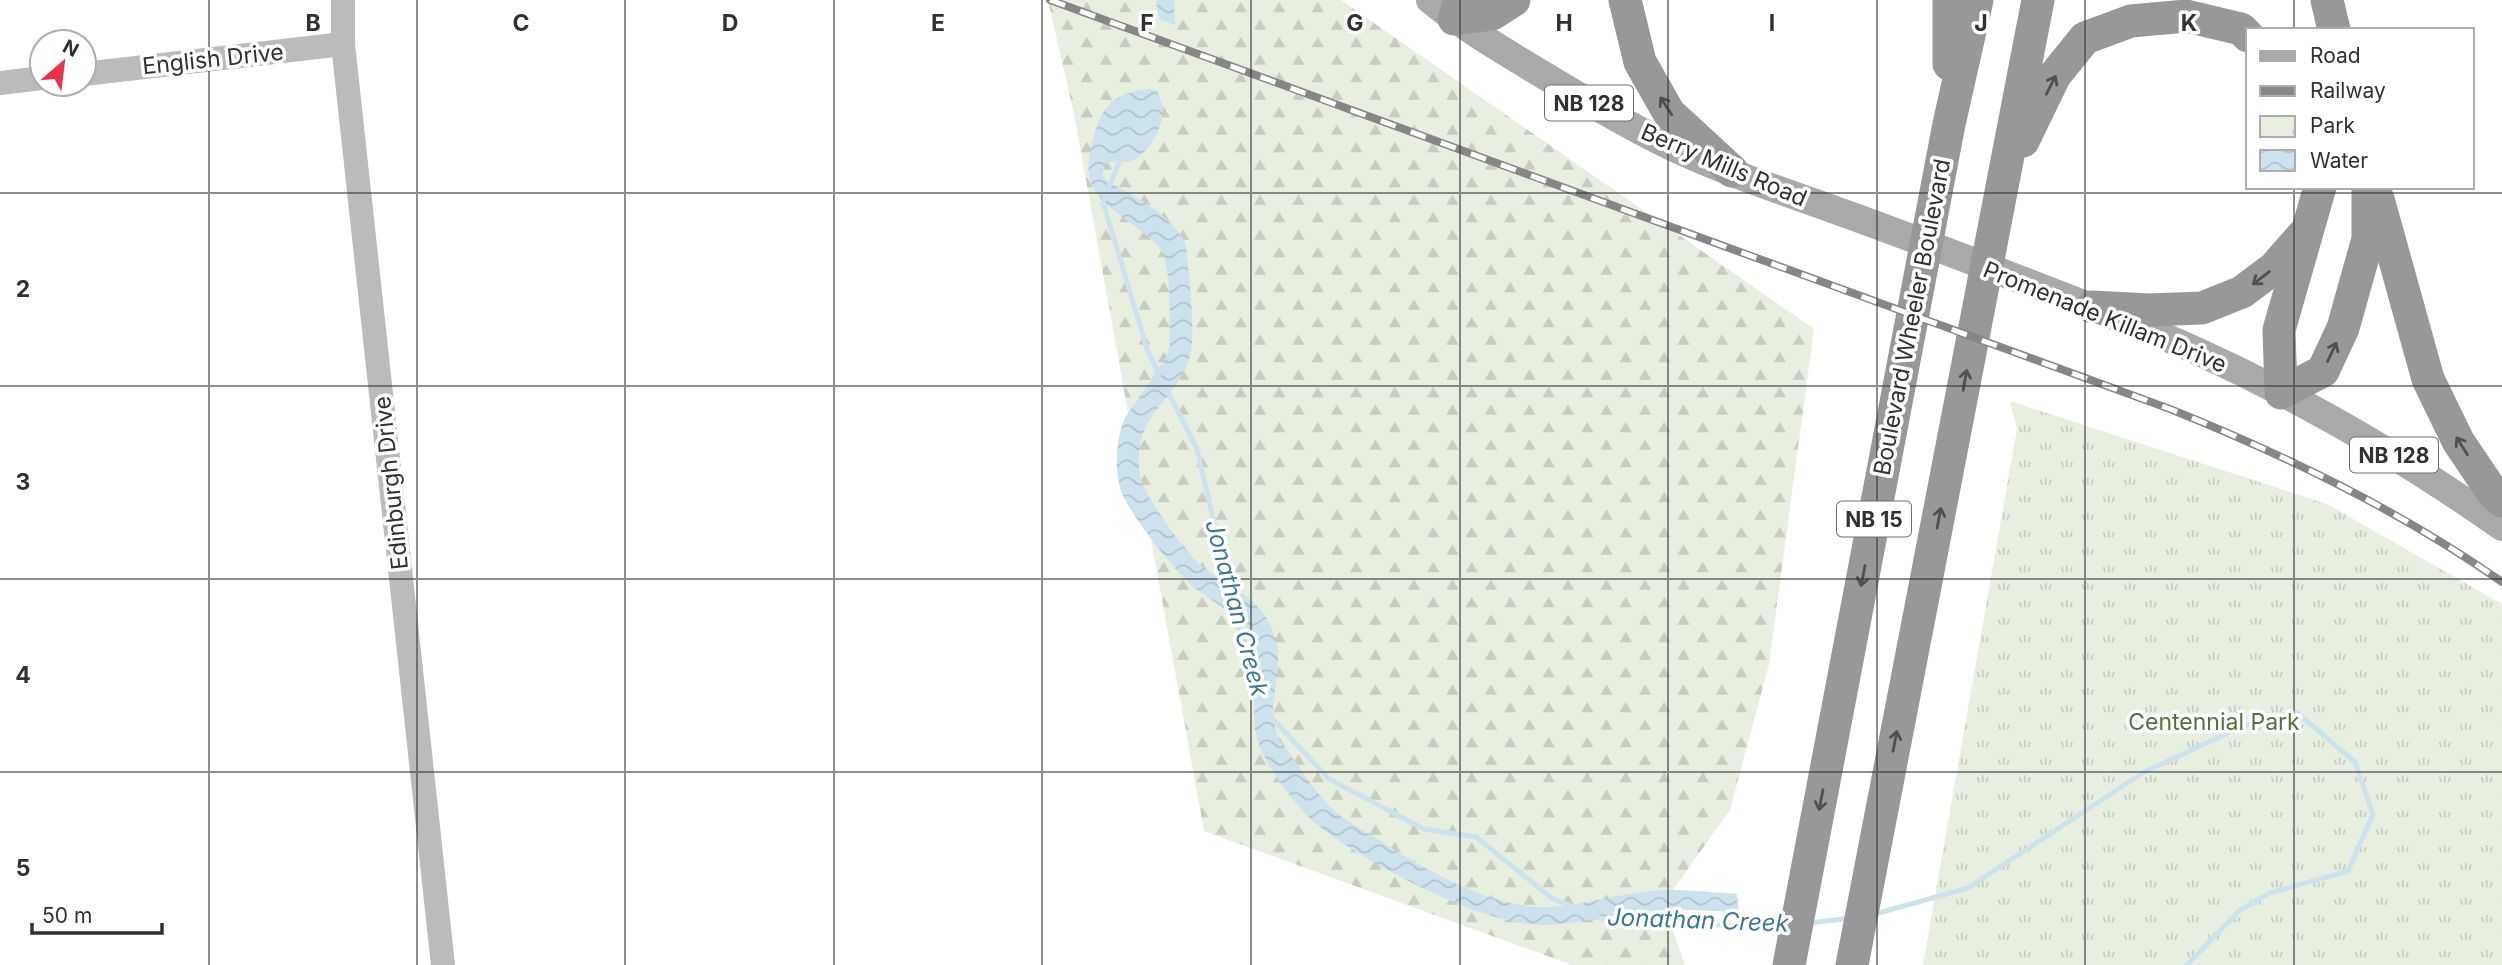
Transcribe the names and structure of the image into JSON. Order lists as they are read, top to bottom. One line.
{"streets":{"highway":["Boulevard Wheeler Boulevard","NB 15"],"main road":["NB 128","Berry Mills Road","Promenade Killam Drive"],"street":["English Drive","Edinburgh Drive"]},"crossings":[["English Drive","Edinburgh Drive"],["Berry Mills Road","Promenade Killam Drive"]],"water":["Jonathan Creek"],"parks":["Centennial Park"],"legend":["Road","Railway","Park","Water"],"scale_bar":"50 m","north":"top right","grid":{"columns":["B","C","D","E","F","G","H","I","J","K"],"rows":["2","3","4","5"]}}
